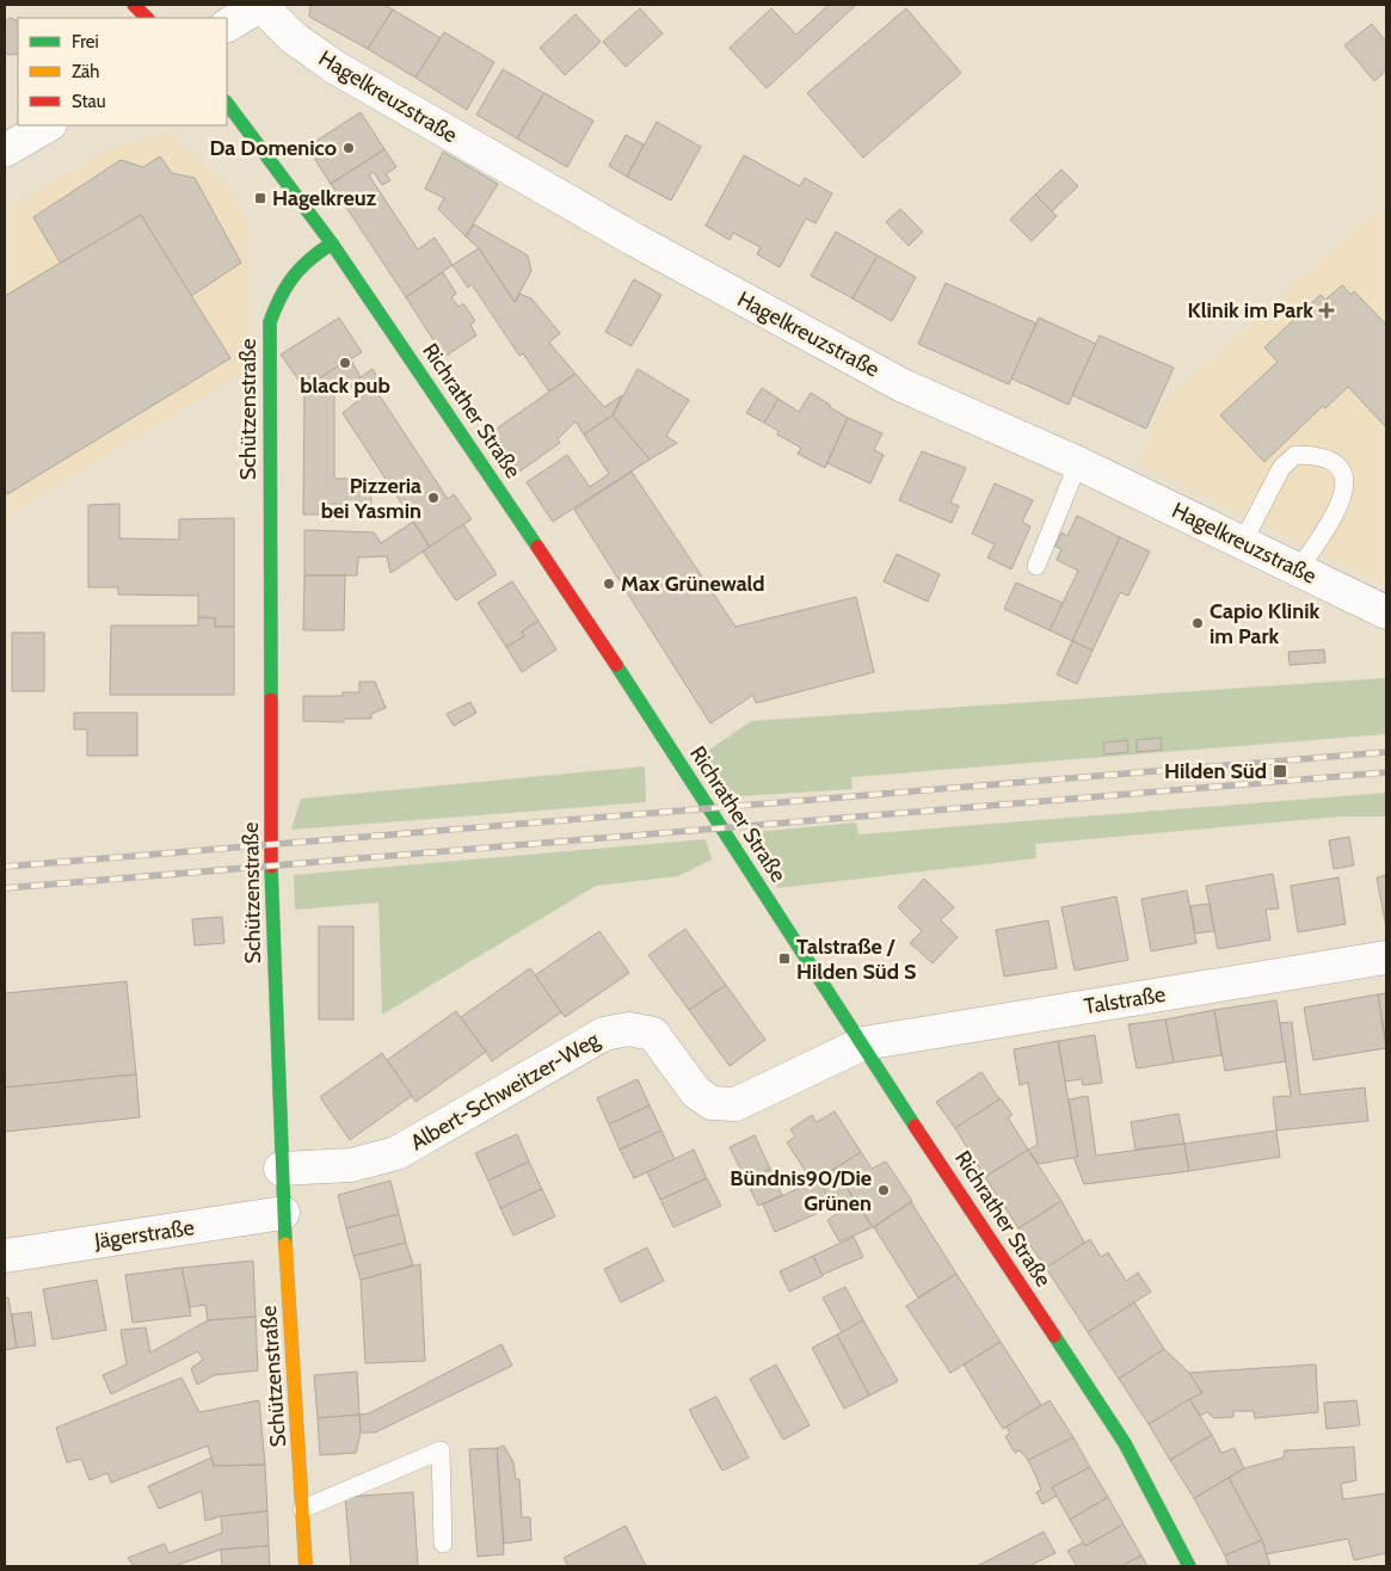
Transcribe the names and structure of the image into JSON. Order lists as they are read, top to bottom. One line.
{"streets":{"main road":["Schützenstraße","Richrather Straße"],"street":["Hagelkreuzstraße","Talstraße","Albert-Schweitzer-Weg","Jägerstraße"]},"crossings":[["Schützenstraße","Richrather Straße"],["Schützenstraße","Albert-Schweitzer-Weg"],["Schützenstraße","Jägerstraße"],["Richrather Straße","Talstraße"],["Richrather Straße","Albert-Schweitzer-Weg"],["Talstraße","Albert-Schweitzer-Weg"]],"places":{"other":["Da Domenico","black pub","Pizzeria bei Yasmin","Max Grünewald","Capio Klinik im Park","Bündnis90/Die Grünen"],"transit":["Hagelkreuz","Hilden Süd","Talstraße / Hilden Süd S"],"health":["Klinik im Park"]},"legend":["Frei","Zäh","Stau"]}
